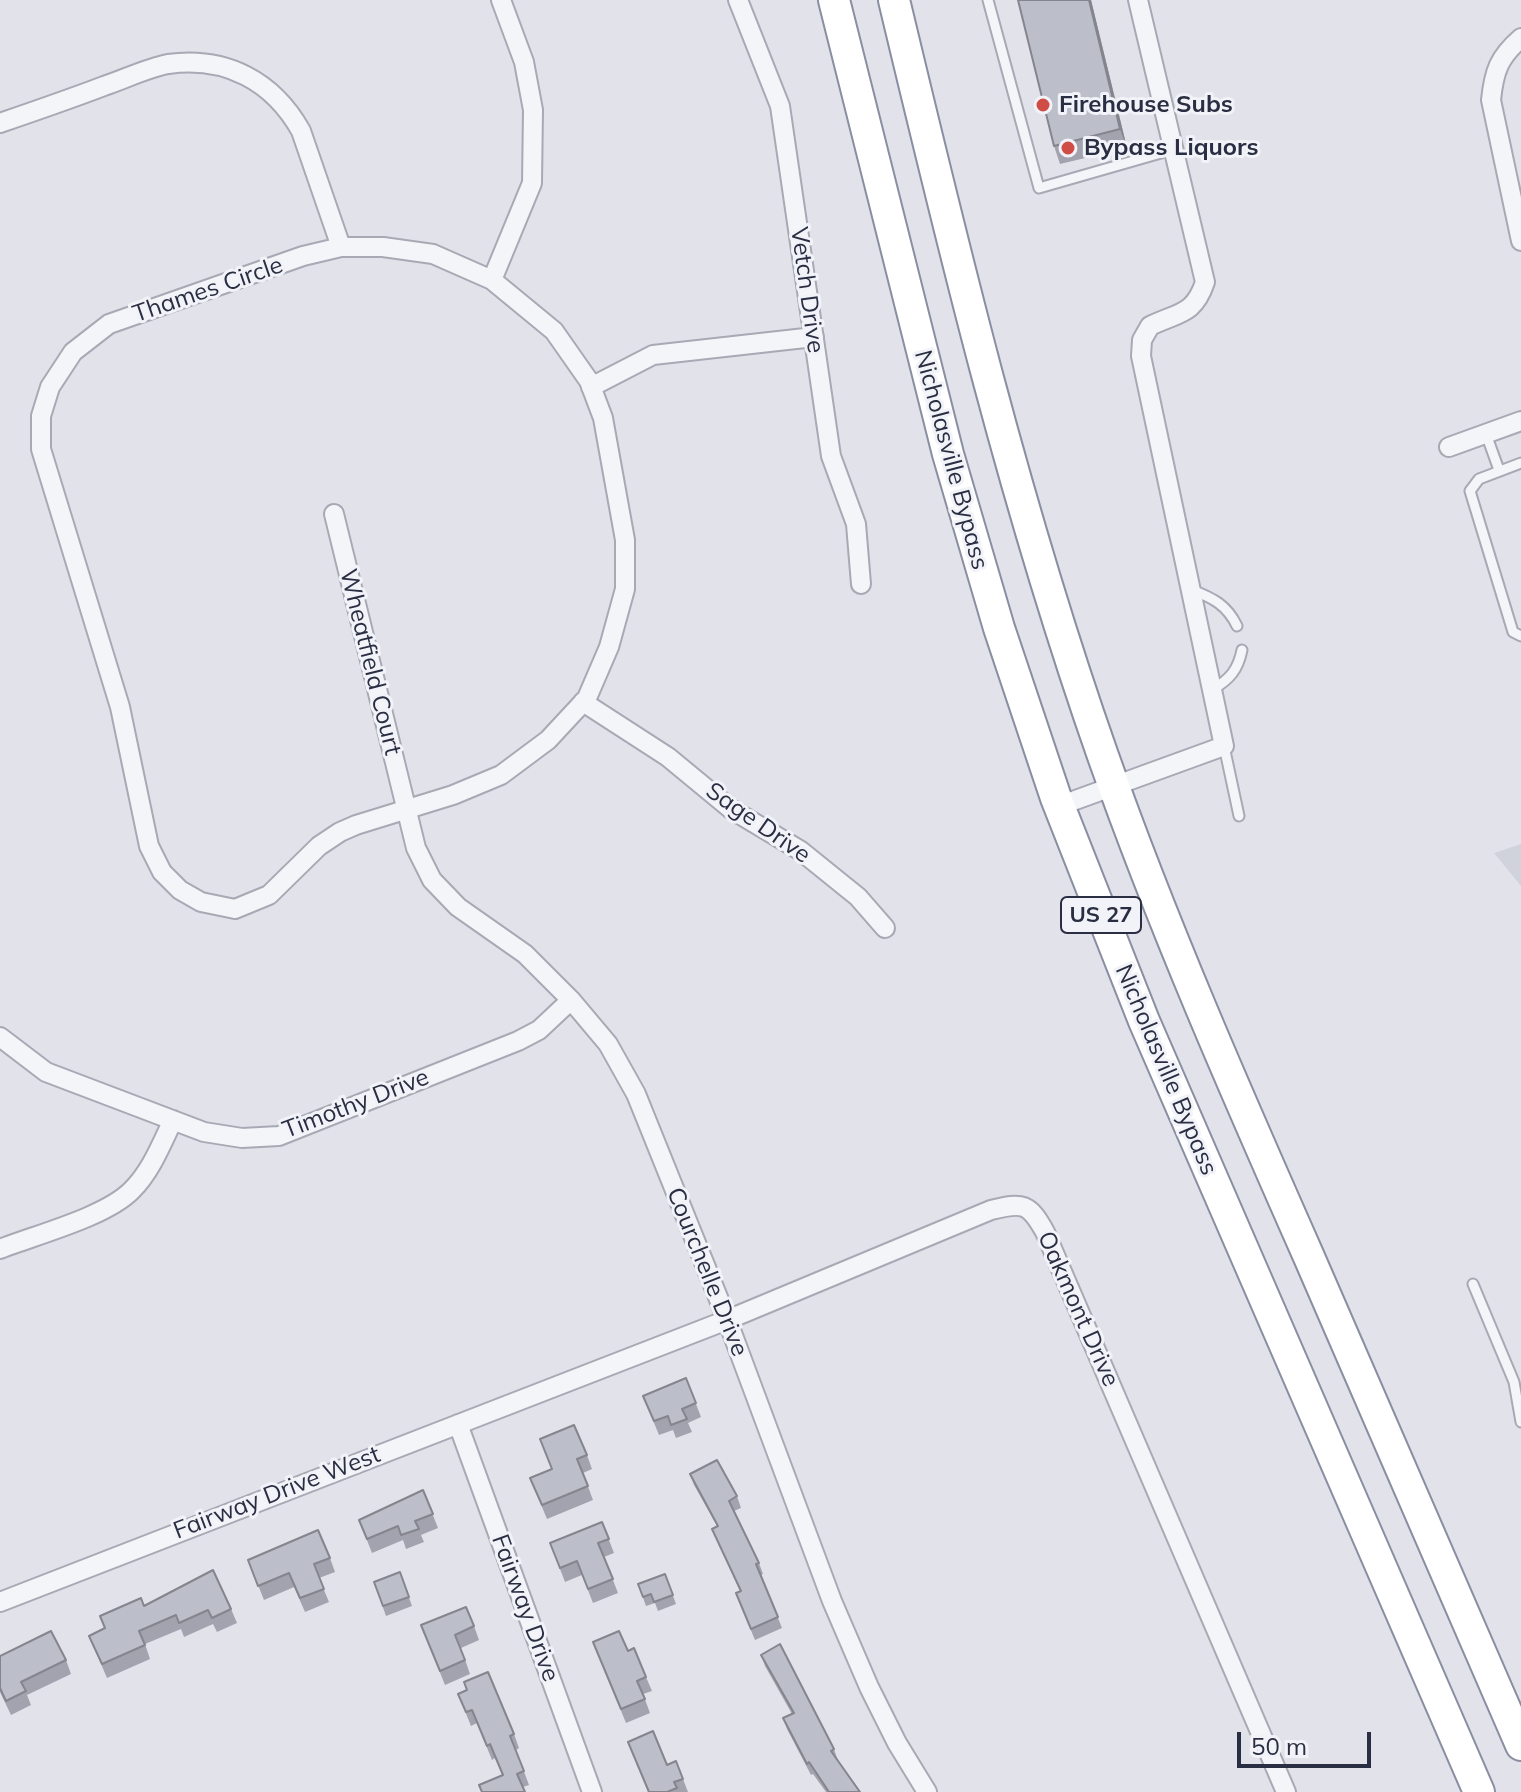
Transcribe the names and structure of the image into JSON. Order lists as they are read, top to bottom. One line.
{"streets":{"highway":["Nicholasville Bypass","US 27"],"street":["Thames Circle","Vetch Drive","Wheatfield Court","Sage Drive","Timothy Drive","Courchelle Drive","Oakmont Drive","Fairway Drive West","Fairway Drive"]},"crossings":[["Thames Circle","Wheatfield Court"],["Thames Circle","Sage Drive"],["Thames Circle","Courchelle Drive"],["Wheatfield Court","Courchelle Drive"],["Timothy Drive","Courchelle Drive"],["Courchelle Drive","Oakmont Drive"],["Oakmont Drive","Fairway Drive West"],["Fairway Drive West","Fairway Drive"]],"places":["Firehouse Subs","Bypass Liquors"],"scale_bar":"50 m"}
